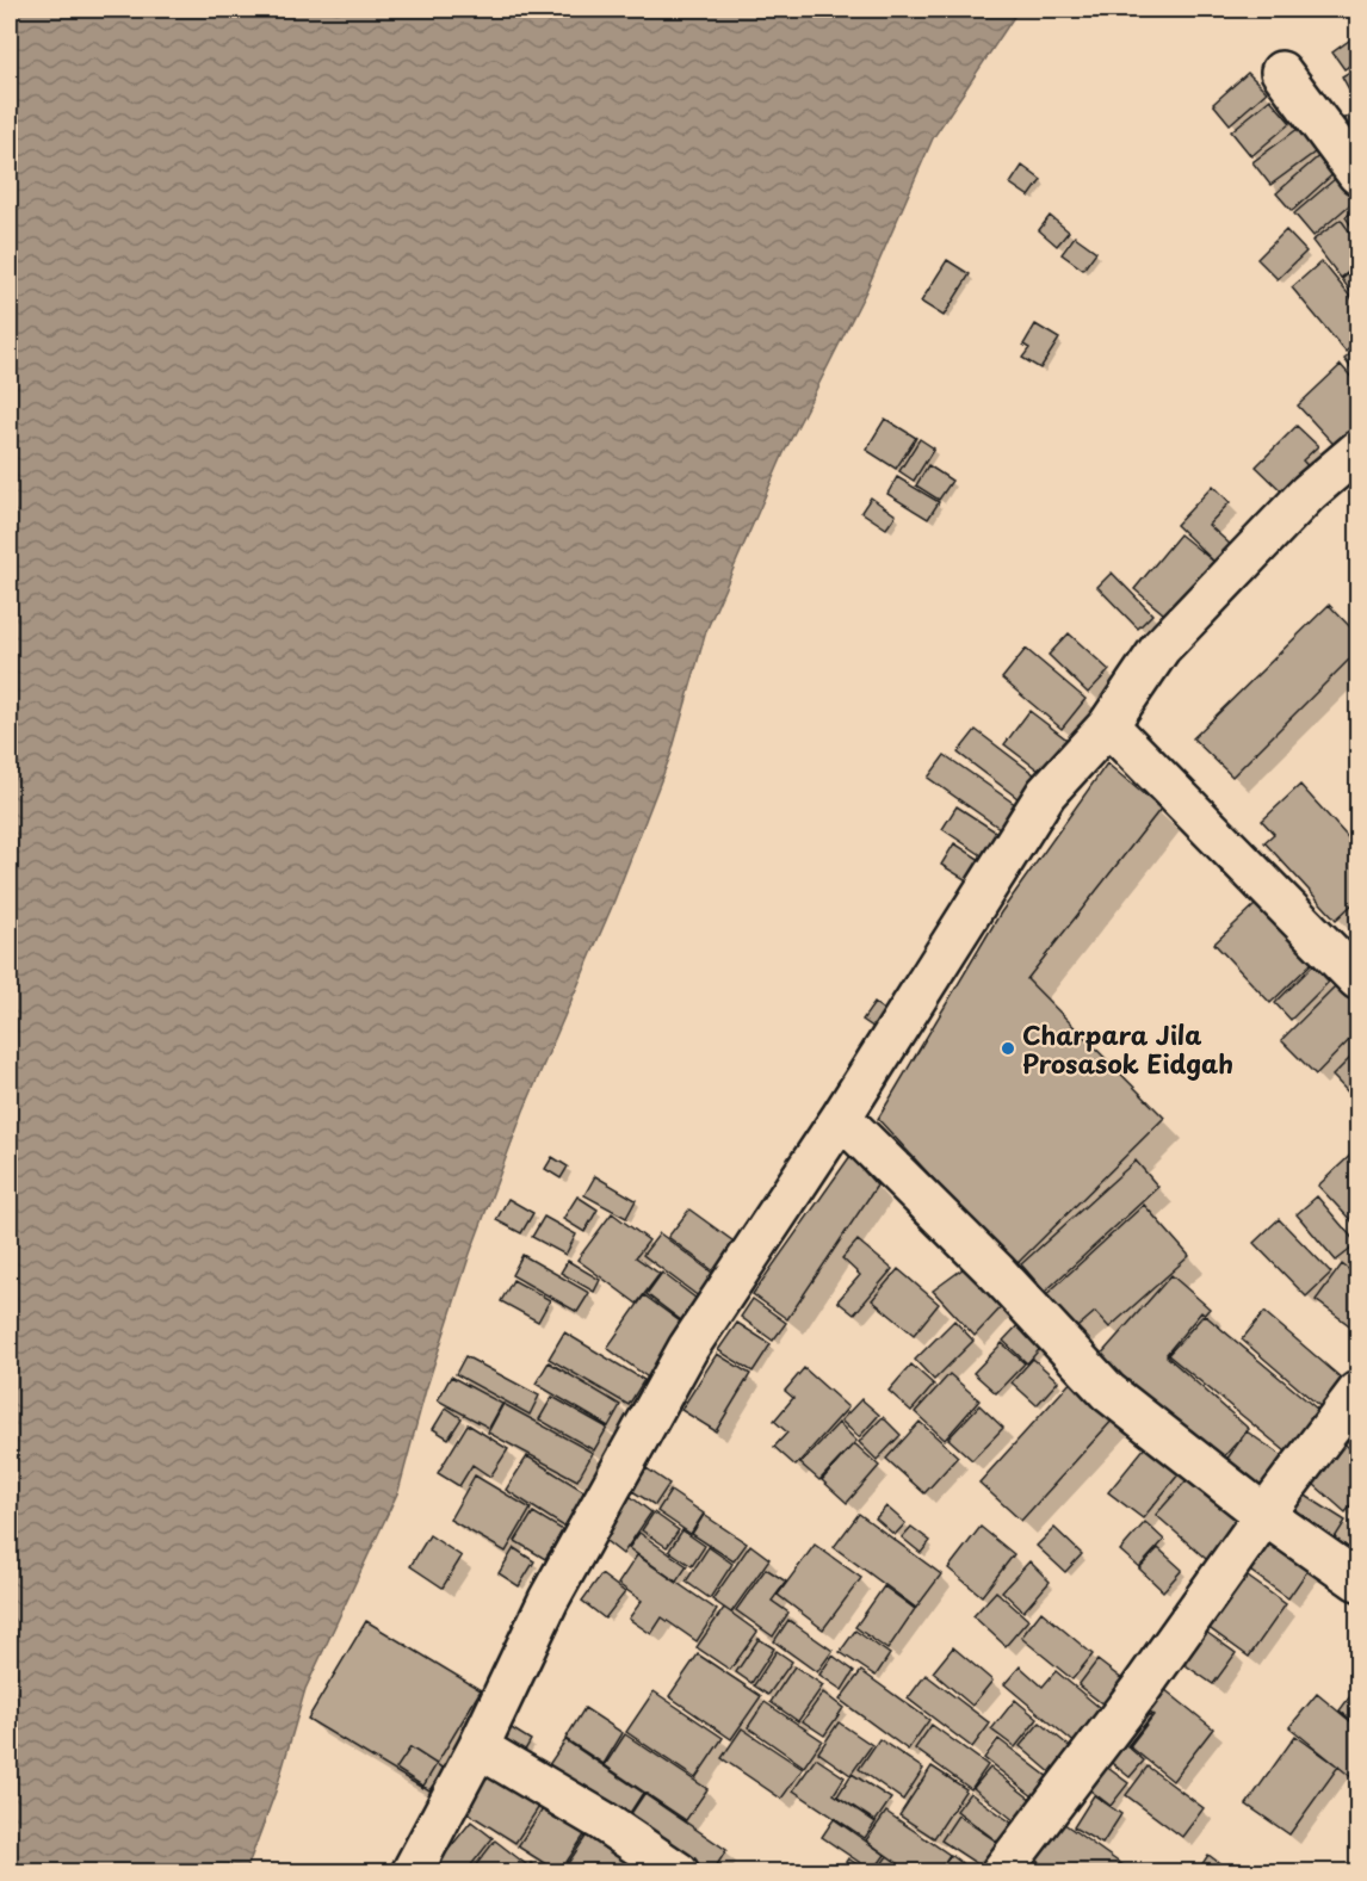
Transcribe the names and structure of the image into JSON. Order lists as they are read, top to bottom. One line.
{"places":["Charpara Jila Prosasok Eidgah"]}
